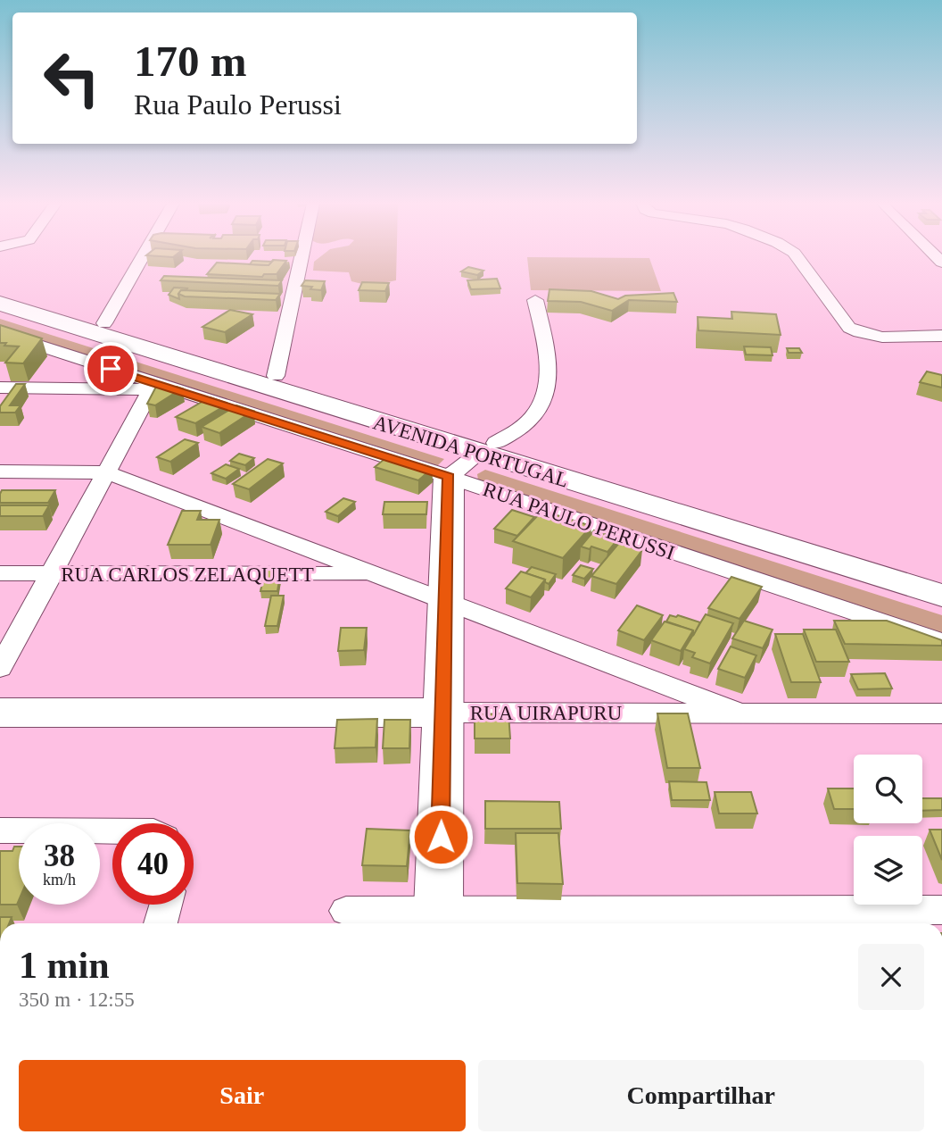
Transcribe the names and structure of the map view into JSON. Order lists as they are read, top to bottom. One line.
{"streets":{"main road":["AVENIDA PORTUGAL","RUA UIRAPURU"],"street":["RUA PAULO PERUSSI","RUA CARLOS ZELAQUETT"]},"page":{"turn":["170 m","Rua Paulo Perussi"],"speed":"38 km/h","limit":"40","heading":["1 min","350 m · 12:55"],"buttons":["Sair","Compartilhar"]}}
